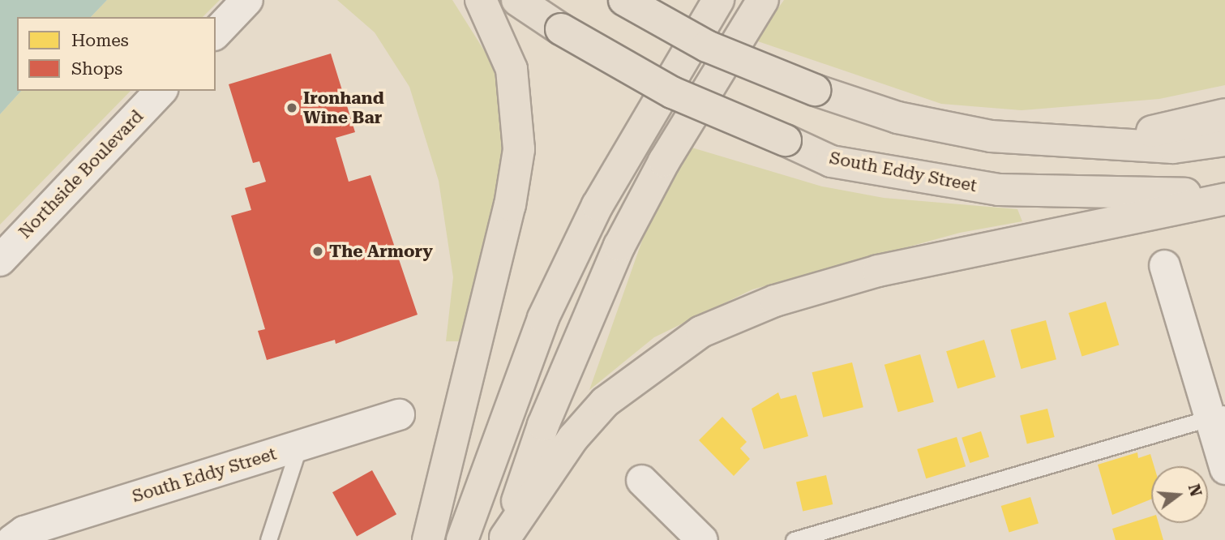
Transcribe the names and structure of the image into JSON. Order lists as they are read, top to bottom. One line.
{"streets":{"main road":["South Eddy Street"],"street":["Northside Boulevard"]},"places":["Ironhand Wine Bar","The Armory"],"legend":["Homes","Shops"],"north":"right"}
